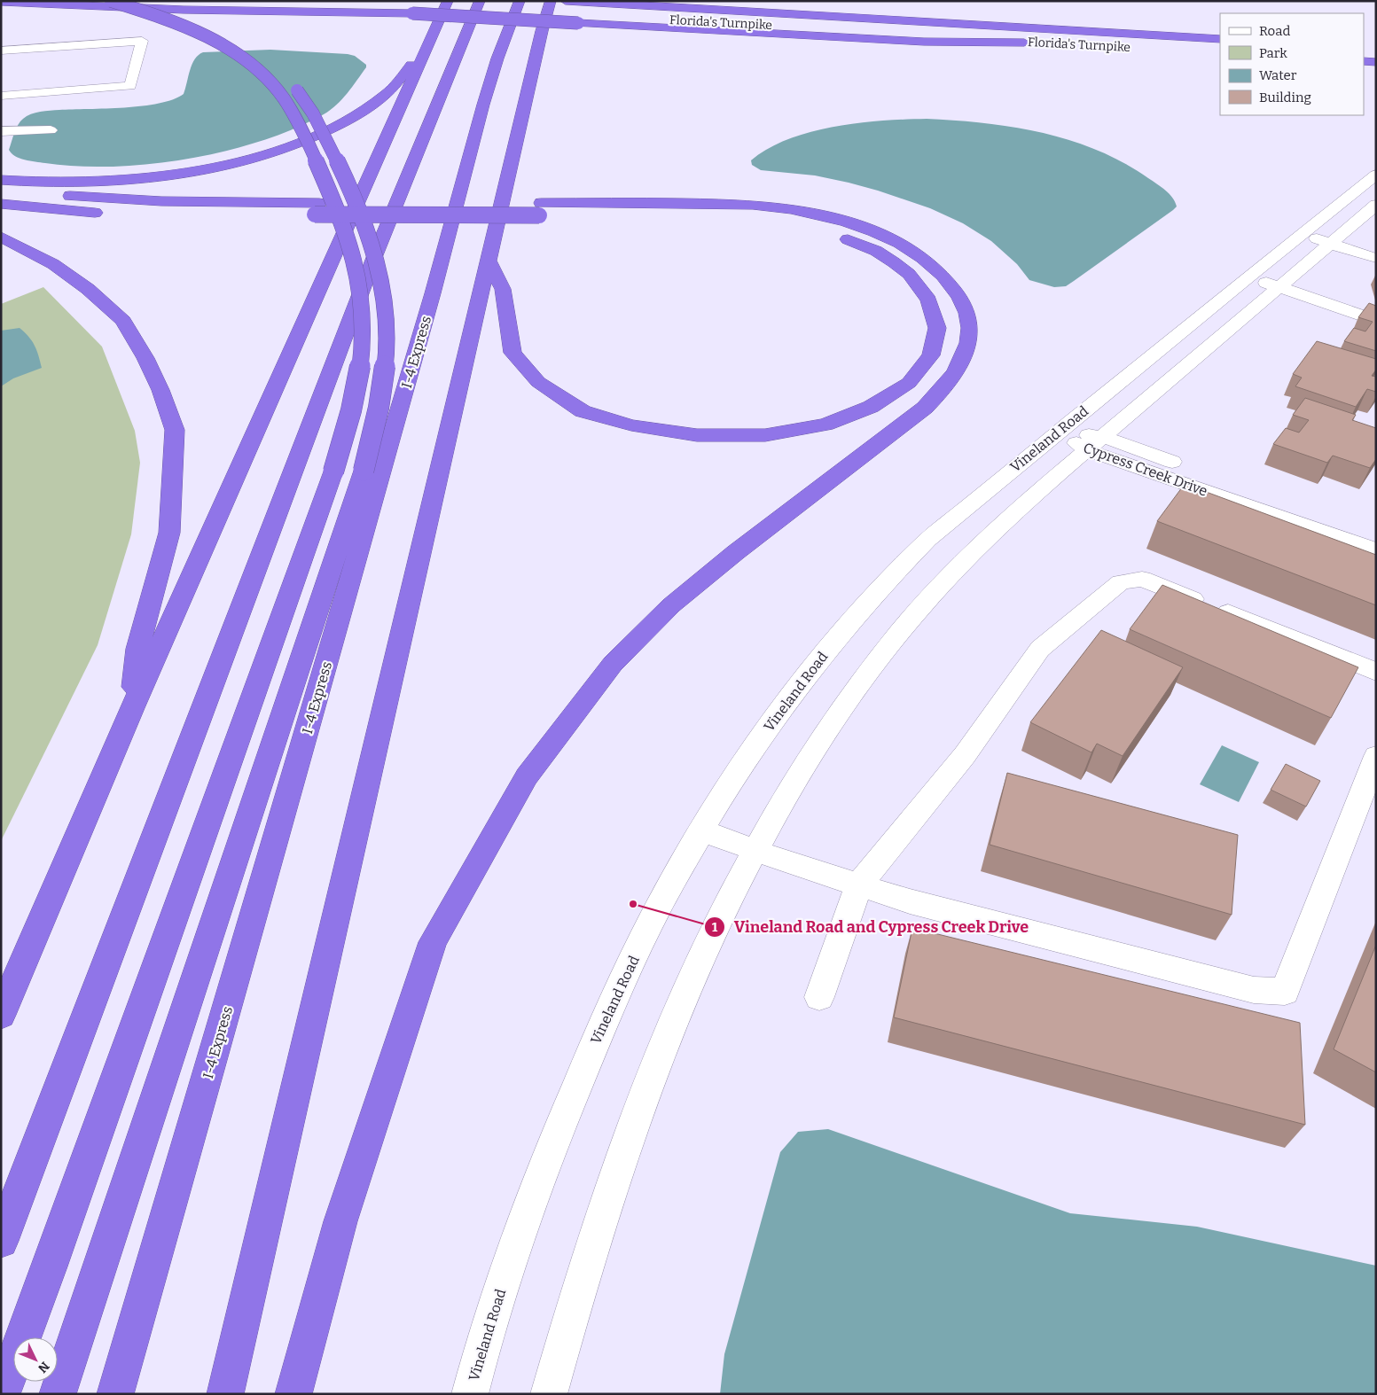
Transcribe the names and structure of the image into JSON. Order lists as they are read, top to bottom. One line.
{"streets":{"highway":["Florida's Turnpike","I-4 Express"],"street":["Vineland Road","Cypress Creek Drive"]},"crossings":[["Vineland Road","Cypress Creek Drive"]],"places":["Vineland Road and Cypress Creek Drive"],"legend":["Road","Park","Water","Building"],"north":"bottom right"}
